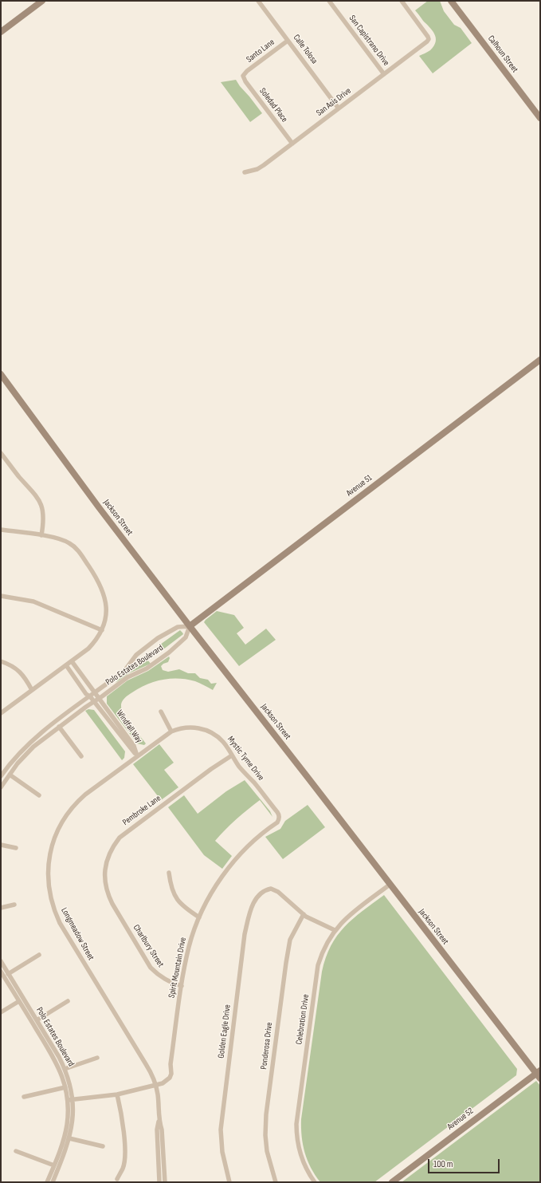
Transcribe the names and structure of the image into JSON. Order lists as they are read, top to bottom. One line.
{"streets":{"main road":["Calhoun Street","Avenue 51","Jackson Street","Avenue 52"],"street":["San Capistrano Drive","Calle Tolosa","Santo Lane","San Asis Drive","Soledad Place","Polo Estates Boulevard","Windfall Way","Mystic Tyme Drive","Pembroke Lane","Longmeadow Street","Charlbury Street","Spirit Mountain Drive","Celebration Drive","Golden Eagle Drive","Ponderosa Drive"]},"crossings":[["San Capistrano Drive","San Asis Drive"],["Calle Tolosa","Santo Lane"],["Calle Tolosa","San Asis Drive"],["Santo Lane","Soledad Place"],["San Asis Drive","Soledad Place"],["Avenue 51","Jackson Street"],["Avenue 51","Polo Estates Boulevard"],["Jackson Street","Polo Estates Boulevard"],["Jackson Street","Celebration Drive"],["Jackson Street","Avenue 52"],["Polo Estates Boulevard","Windfall Way"],["Polo Estates Boulevard","Spirit Mountain Drive"],["Windfall Way","Mystic Tyme Drive"],["Windfall Way","Longmeadow Street"],["Mystic Tyme Drive","Pembroke Lane"],["Mystic Tyme Drive","Longmeadow Street"],["Mystic Tyme Drive","Spirit Mountain Drive"],["Pembroke Lane","Charlbury Street"],["Longmeadow Street","Spirit Mountain Drive"],["Charlbury Street","Spirit Mountain Drive"],["Golden Eagle Drive","Ponderosa Drive"]],"scale_bar":"100 m"}
